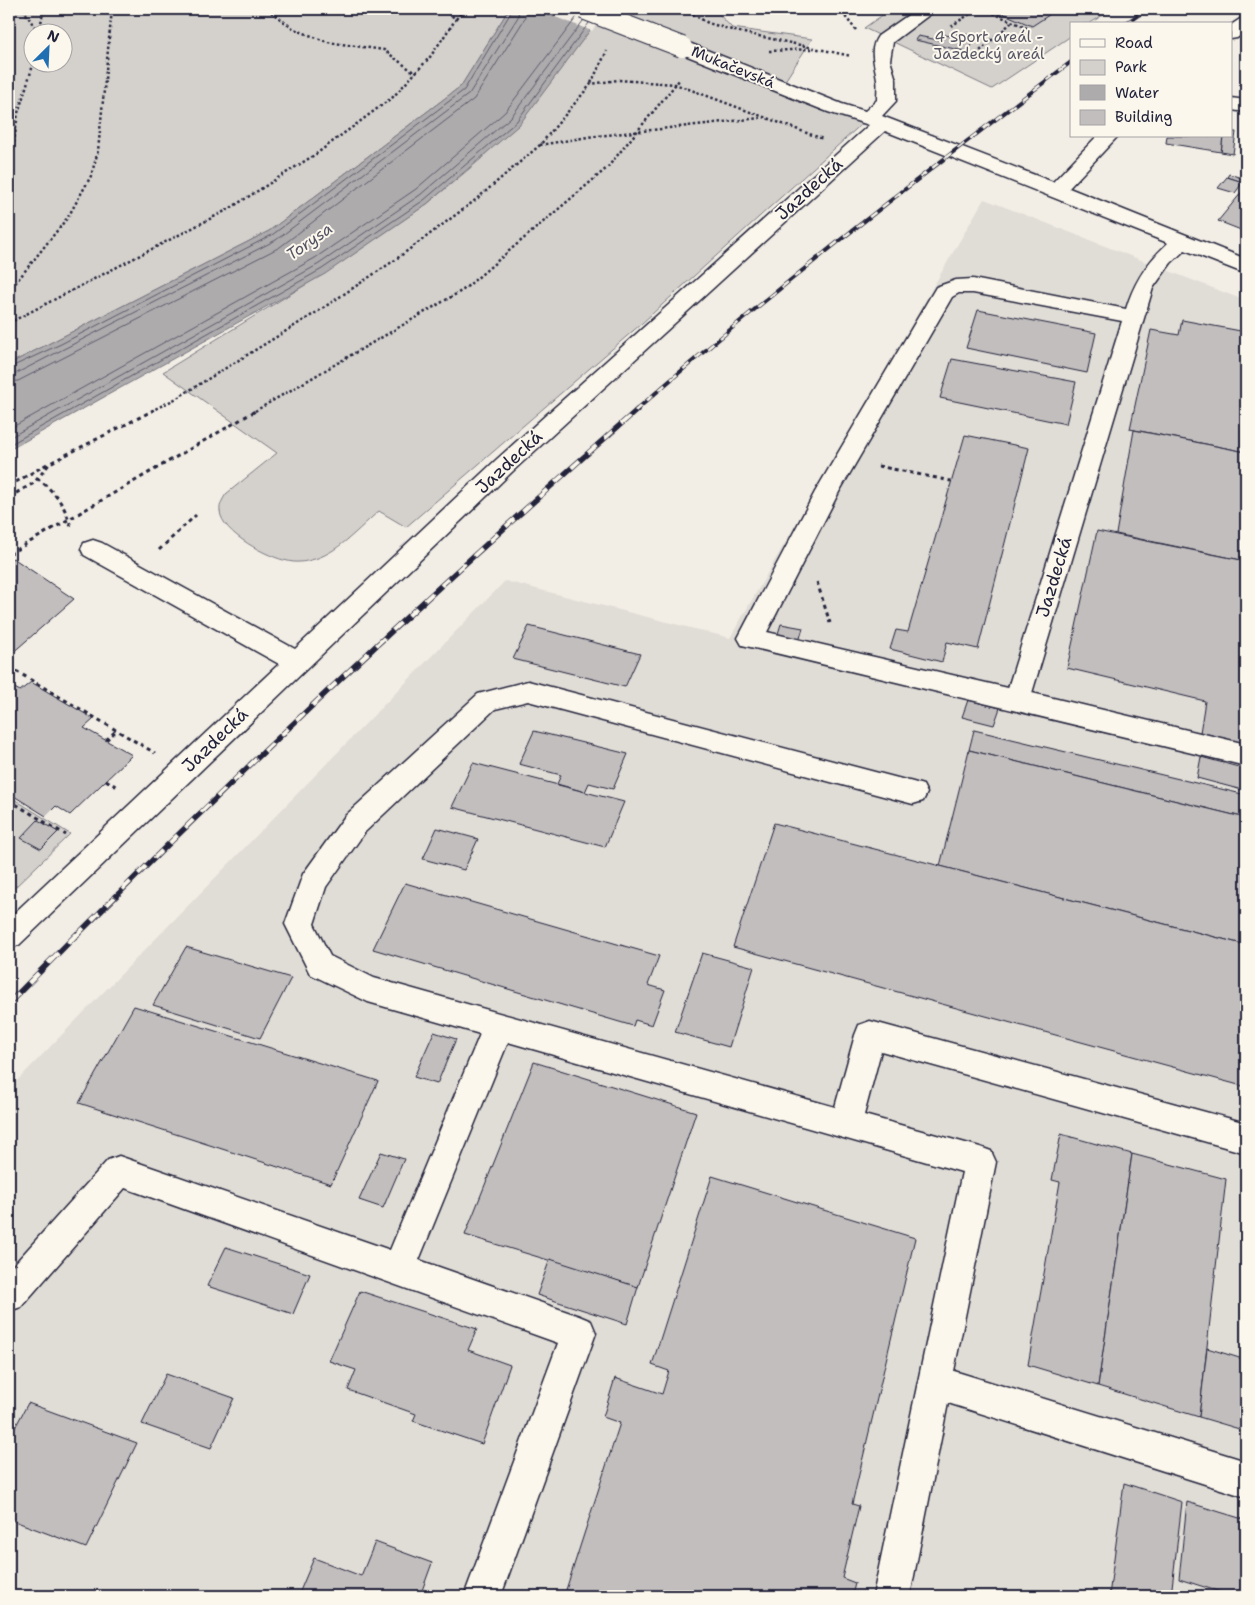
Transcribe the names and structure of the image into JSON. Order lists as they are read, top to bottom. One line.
{"streets":{"street":["Mukačevská","Jazdecká"]},"crossings":[["Mukačevská","Jazdecká"]],"water":["Torysa"],"parks":["4 Sport areál - Jazdecký areál"],"legend":["Road","Park","Water","Building"],"north":"top right"}
